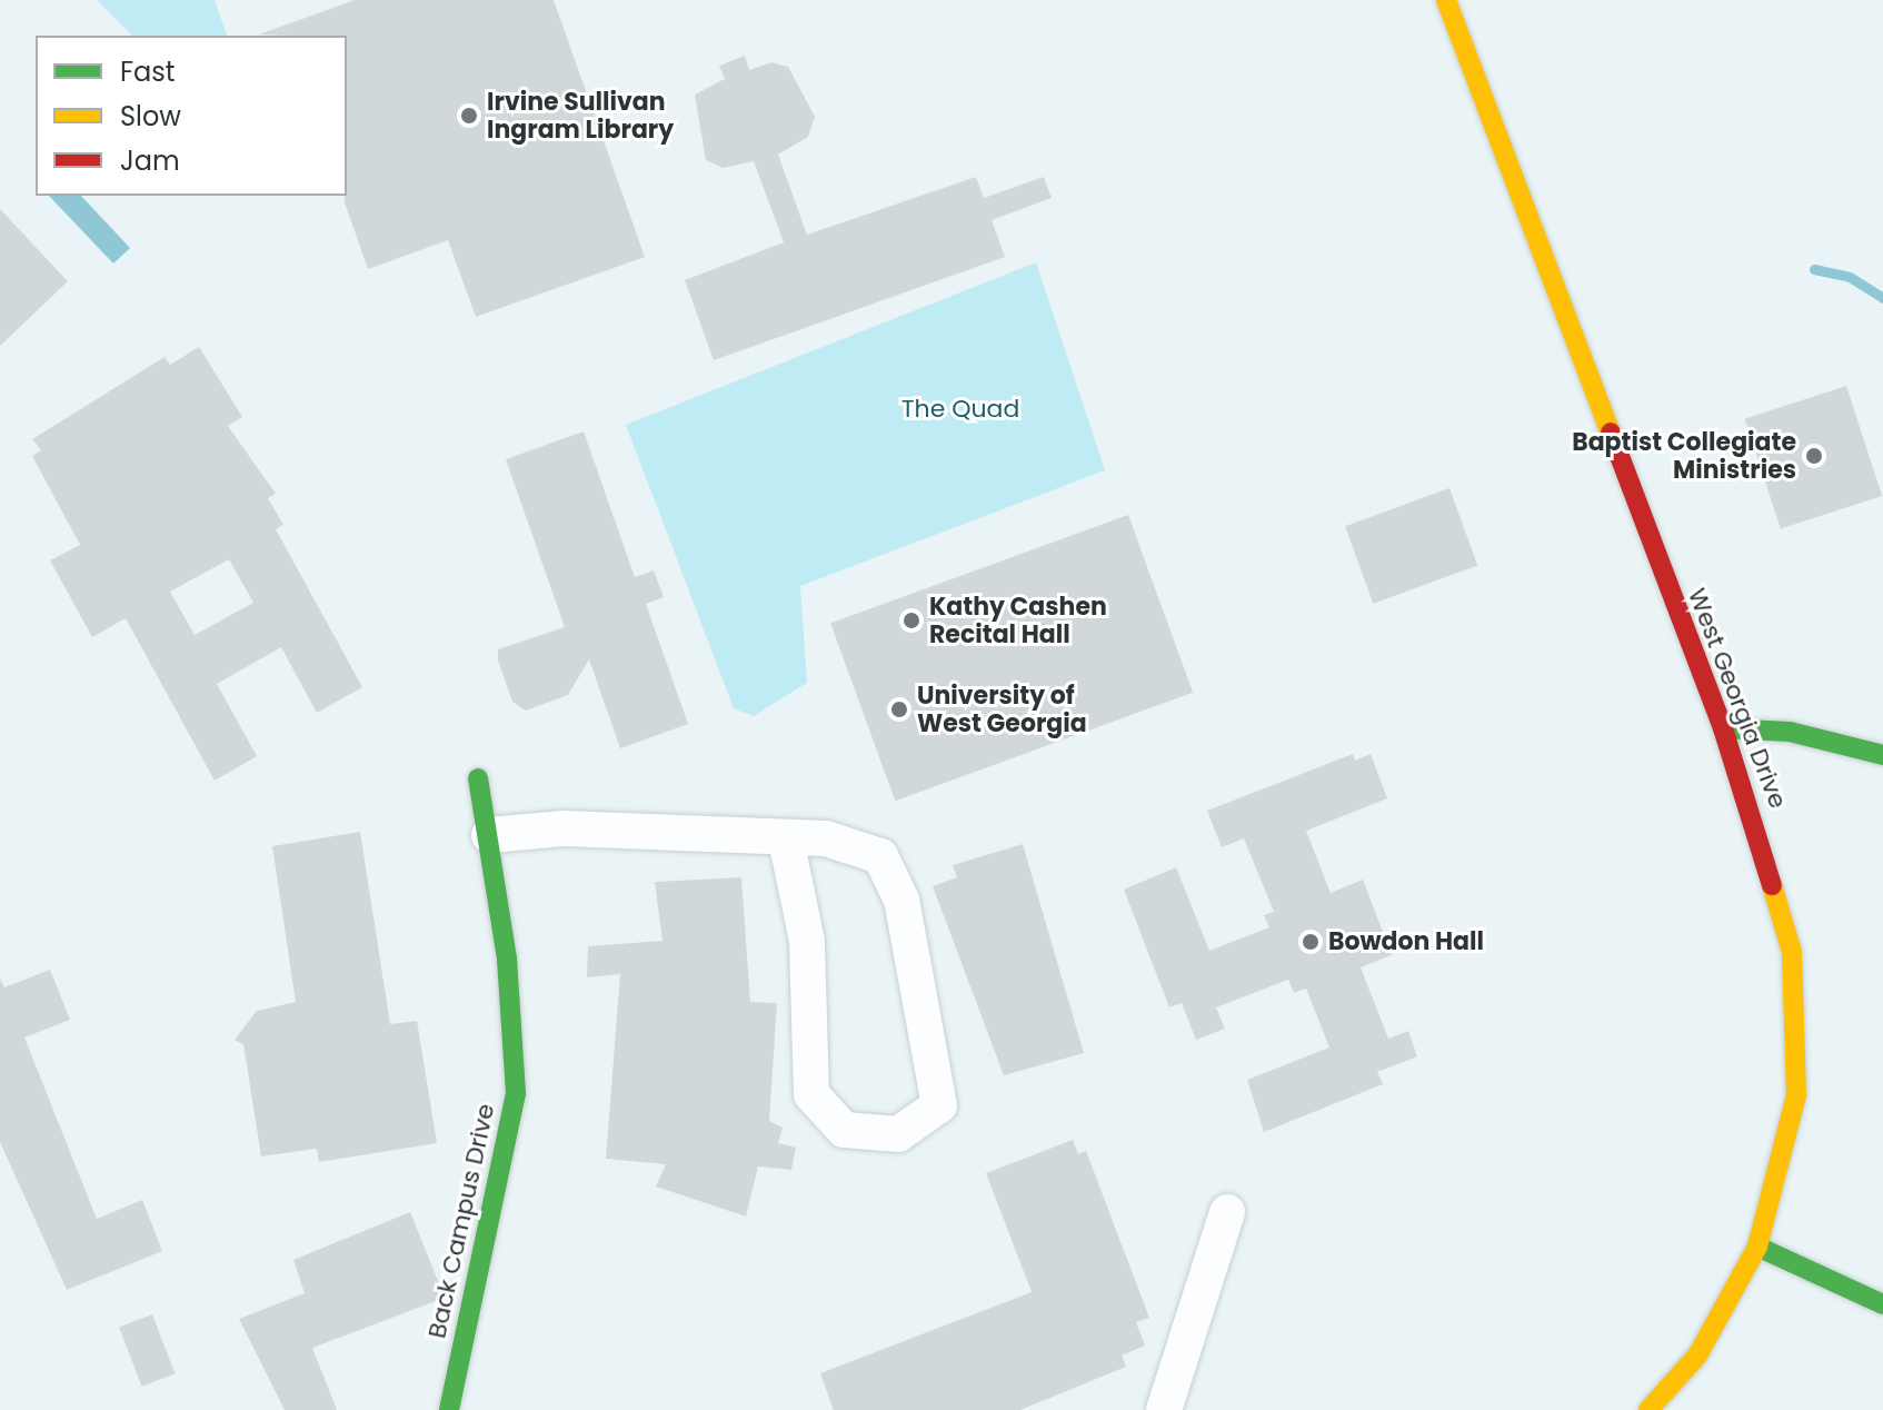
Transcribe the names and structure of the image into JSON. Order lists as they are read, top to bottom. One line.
{"streets":{"street":["West Georgia Drive","Back Campus Drive"]},"parks":["The Quad"],"places":["Irvine Sullivan Ingram Library","Baptist Collegiate Ministries","Kathy Cashen Recital Hall","University of West Georgia","Bowdon Hall"],"legend":["Fast","Slow","Jam"]}
